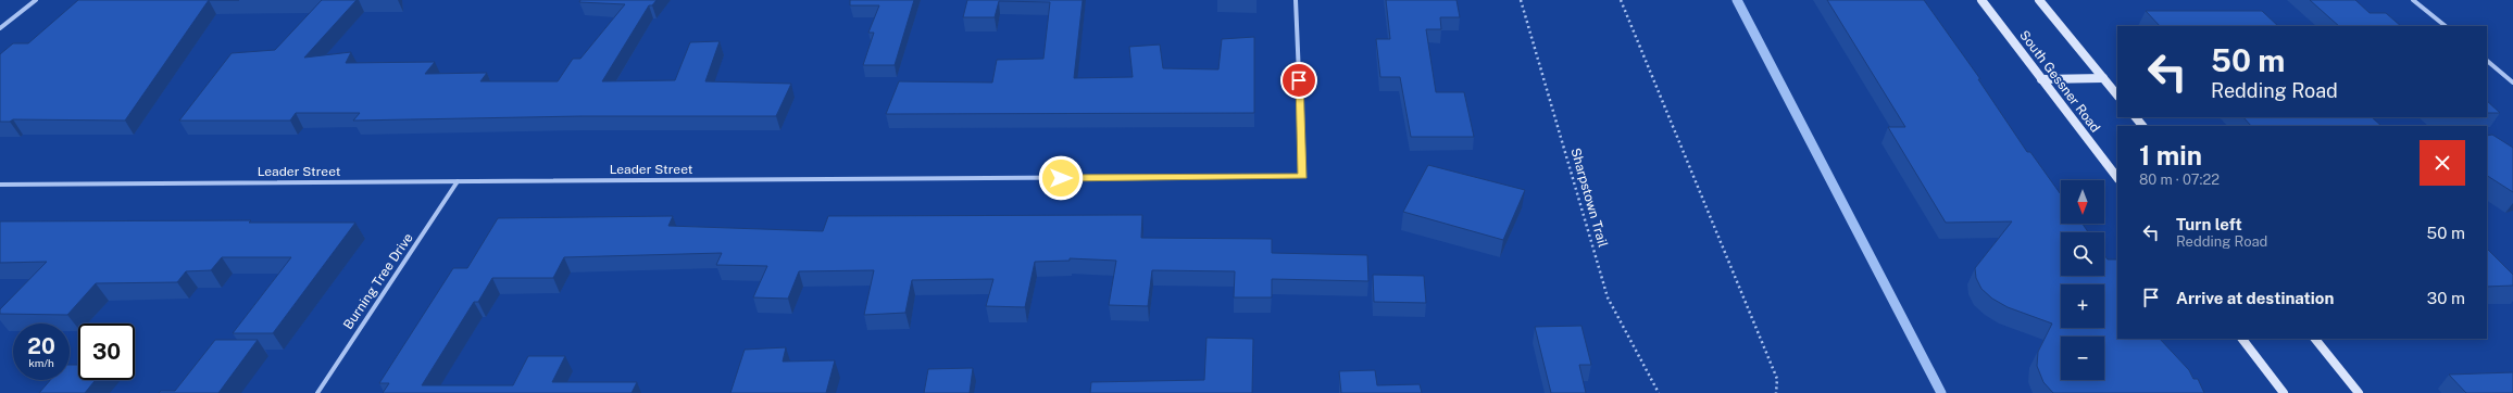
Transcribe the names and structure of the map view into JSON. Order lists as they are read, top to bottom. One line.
{"streets":{"main road":["South Gessner Road"],"street":["Leader Street","Burning Tree Drive"],"path":["Sharpstown Trail"]},"crossings":[["Leader Street","Burning Tree Drive"]],"north":"bottom","page":{"turn":["50 m","Redding Road"],"heading":["1 min","80 m · 07:22"],"map_buttons":["+","−"],"list":[{"name":"Turn left","note":"Redding Road","value":"50 m"},{"name":"Arrive at destination","value":"30 m"}],"speed":"20 km/h","limit":"30"}}
